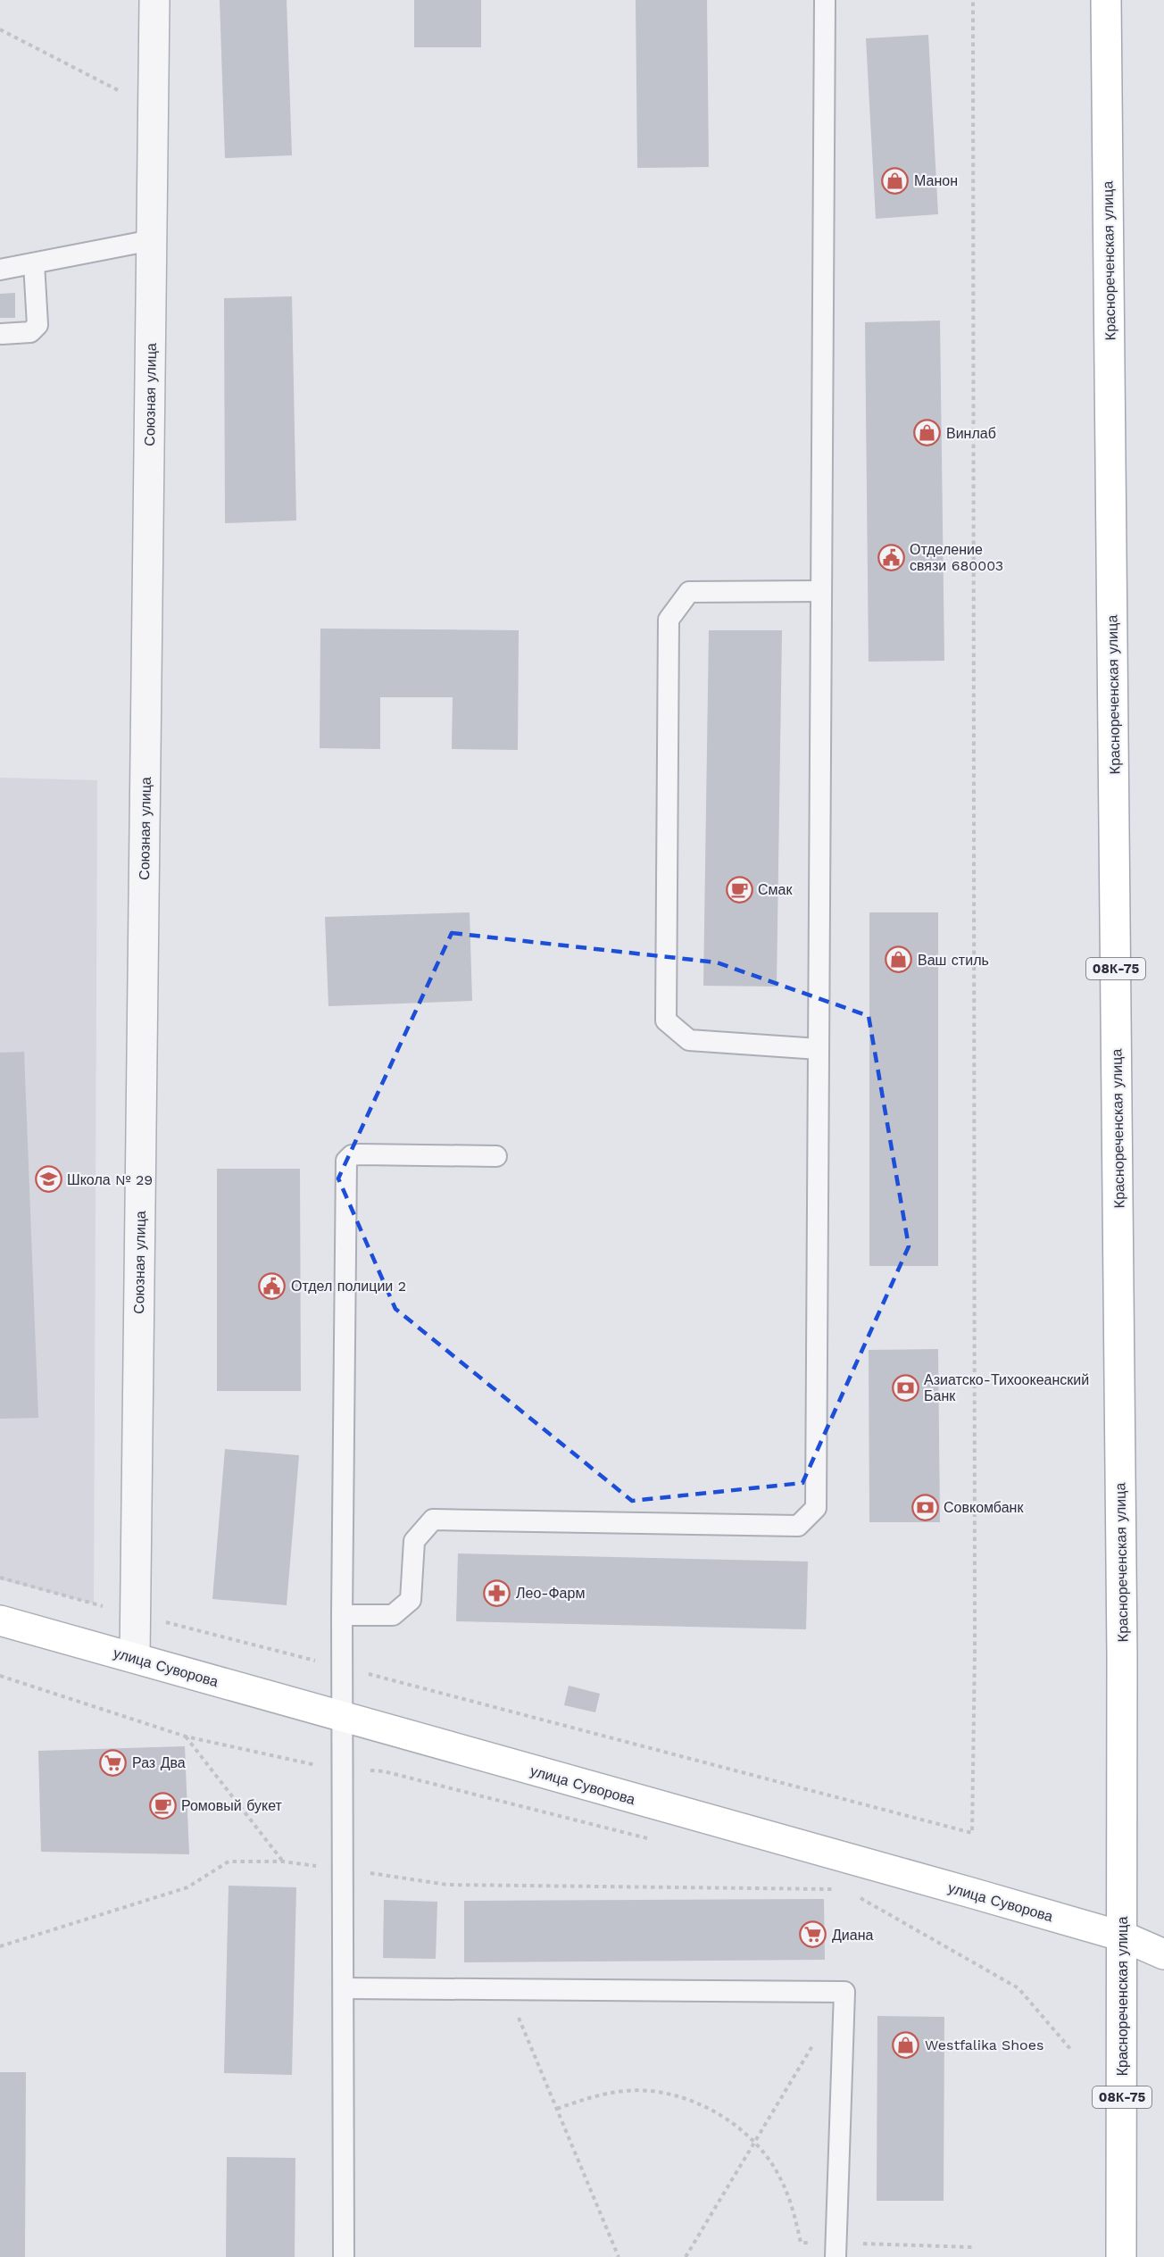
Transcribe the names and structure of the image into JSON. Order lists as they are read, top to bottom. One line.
{"streets":{"main road":["Краснореченская улица","08К-75","улица Суворова"],"street":["Союзная улица"]},"crossings":[["Краснореченская улица","улица Суворова"],["Союзная улица","улица Суворова"]],"places":{"shop":["Манон","Винлаб","Ваш стиль","Westfalika Shoes"],"public building":["Отделение связи 680003","Отдел полиции 2"],"cafe":["Смак","Ромовый букет"],"school or university":["Школа № 29"],"bank":["Азиатско-Тихоокеанский Банк","Совкомбанк"],"pharmacy":["Лео-Фарм"],"supermarket":["Раз Два","Диана"]}}
